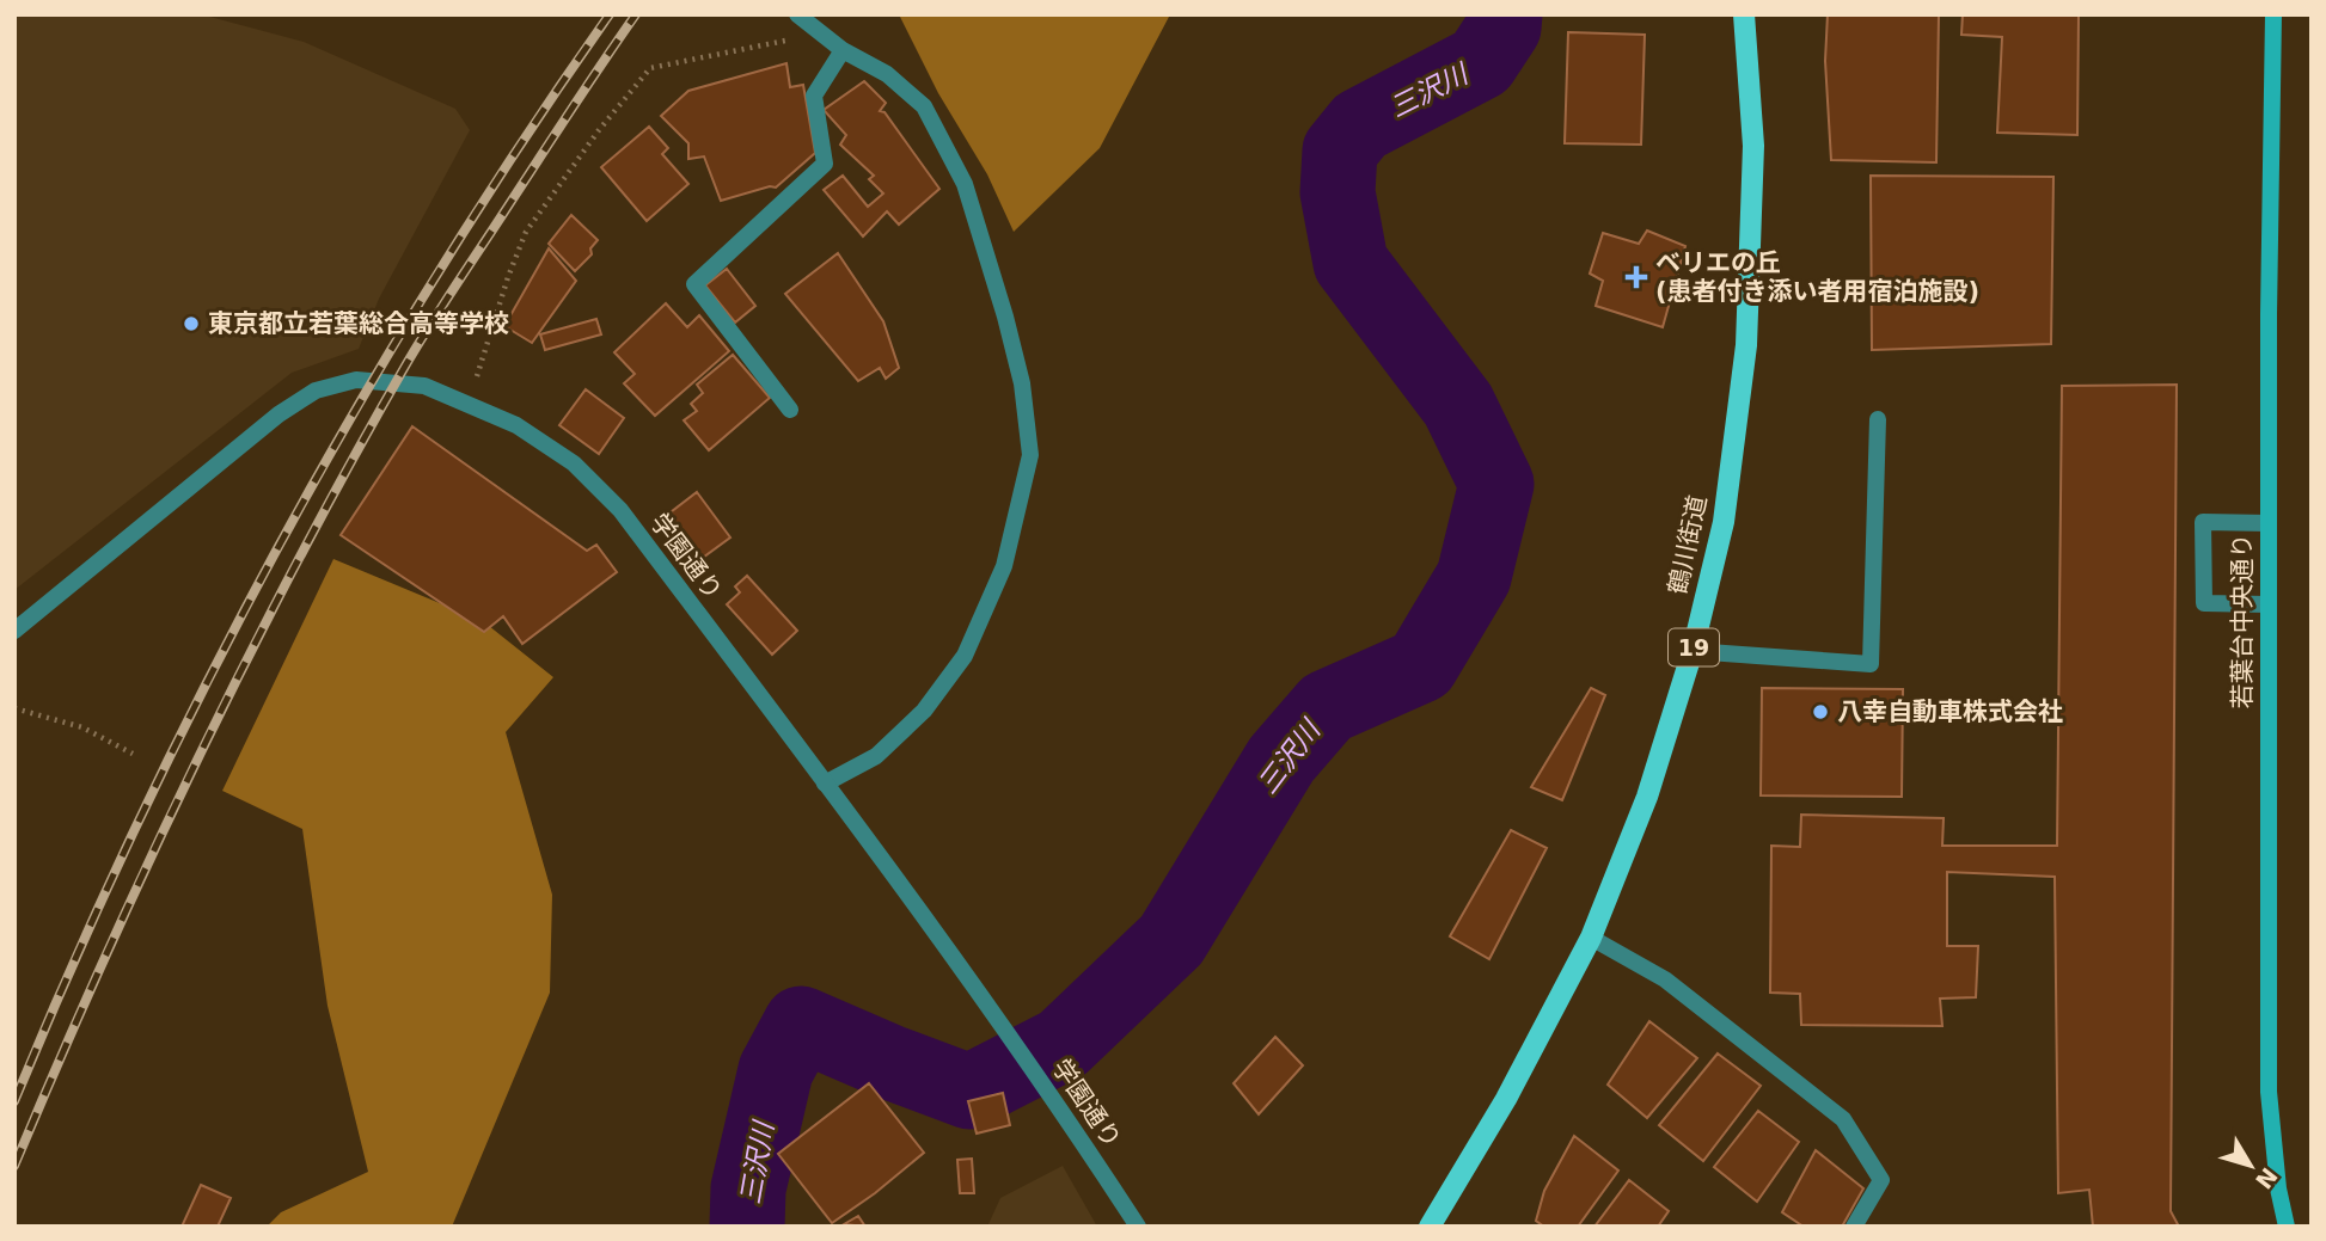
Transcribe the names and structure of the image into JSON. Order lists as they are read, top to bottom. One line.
{"streets":{"main road":["鶴川街道","19"],"street":["学園通り","若葉台中央通り"]},"water":["三沢川"],"places":{"health":["ベリエの丘 (患者付き添い者用宿泊施設)"],"other":["東京都立若葉総合高等学校","八幸自動車株式会社"]},"north":"bottom right"}
